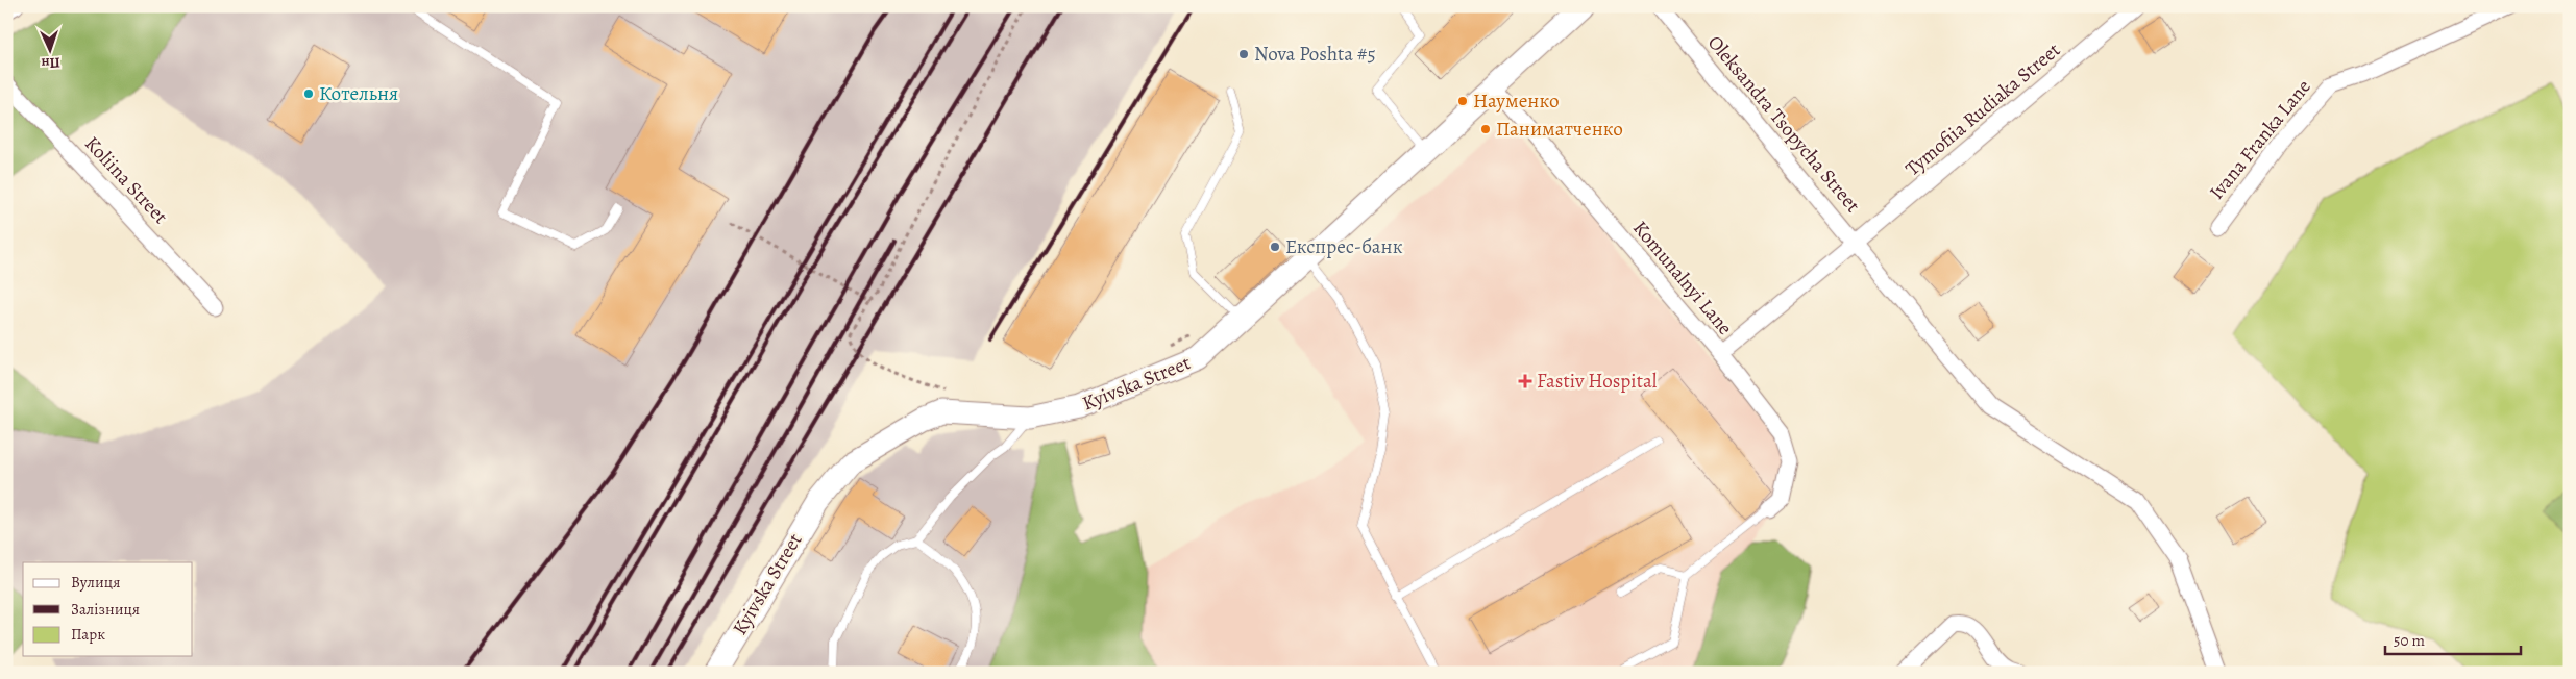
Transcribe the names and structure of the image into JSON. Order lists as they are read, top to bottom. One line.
{"streets":{"main road":["Kyivska Street"],"street":["Tymofiia Rudiaka Street","Oleksandra Tsopycha Street","Ivana Franka Lane","Koliina Street","Komunalnyi Lane"]},"crossings":[["Tymofiia Rudiaka Street","Oleksandra Tsopycha Street"],["Tymofiia Rudiaka Street","Komunalnyi Lane"],["Komunalnyi Lane","Kyivska Street"]],"places":{"other":["Nova Poshta #5","Котельня","Науменко","Паниматченко","Експрес-банк"],"health":["Fastiv Hospital"]},"legend":["Вулиця","Залізниця","Парк"],"scale_bar":"50 m","north":"bottom"}
